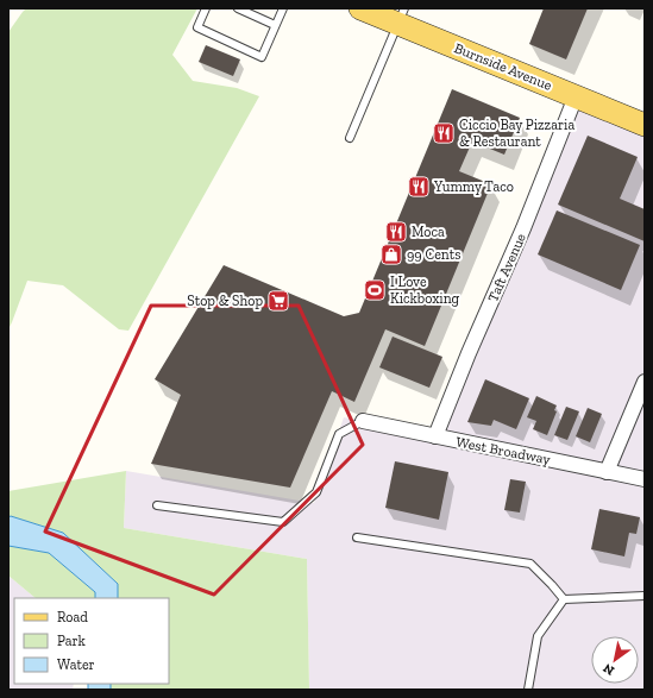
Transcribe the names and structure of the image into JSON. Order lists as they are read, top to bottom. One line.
{"streets":{"main road":["Burnside Avenue"],"street":["Taft Avenue","West Broadway"]},"crossings":[["Burnside Avenue","Taft Avenue"],["Taft Avenue","West Broadway"]],"places":{"restaurant":["Ciccio Bay Pizzaria & Restaurant","Yummy Taco","Moca"],"shop":["99 Cents"],"sports":["I Love Kickboxing"],"supermarket":["Stop & Shop"]},"legend":["Road","Park","Water"],"north":"bottom left"}
